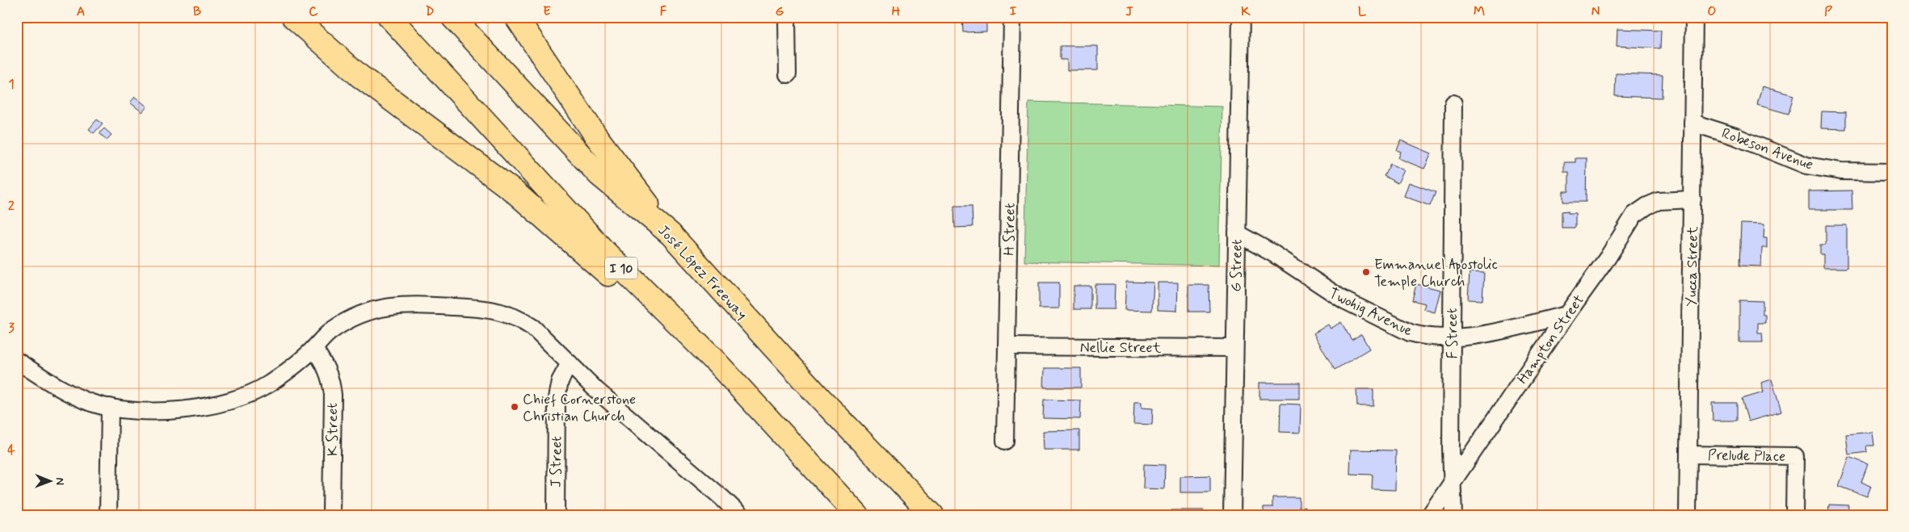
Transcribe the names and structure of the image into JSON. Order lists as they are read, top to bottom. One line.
{"streets":{"highway":["I 10","José López Freeway"],"street":["Robeson Avenue","H Street","G Street","Yucca Street","Twohig Avenue","F Street","Hampton Street","Nellie Street","K Street","Prelude Place","J Street"]},"crossings":[["Robeson Avenue","Yucca Street"],["H Street","Nellie Street"],["G Street","Twohig Avenue"],["G Street","Nellie Street"],["Yucca Street","Hampton Street"],["Yucca Street","Prelude Place"],["Twohig Avenue","F Street"],["Twohig Avenue","Hampton Street"],["F Street","Hampton Street"]],"places":["Emmanuel Apostolic Temple Church","Chief Cornerstone Christian Church"],"north":"right","grid":{"columns":["A","B","C","D","E","F","G","H","I","J","K","L","M","N","O","P"],"rows":["1","2","3","4"]}}
